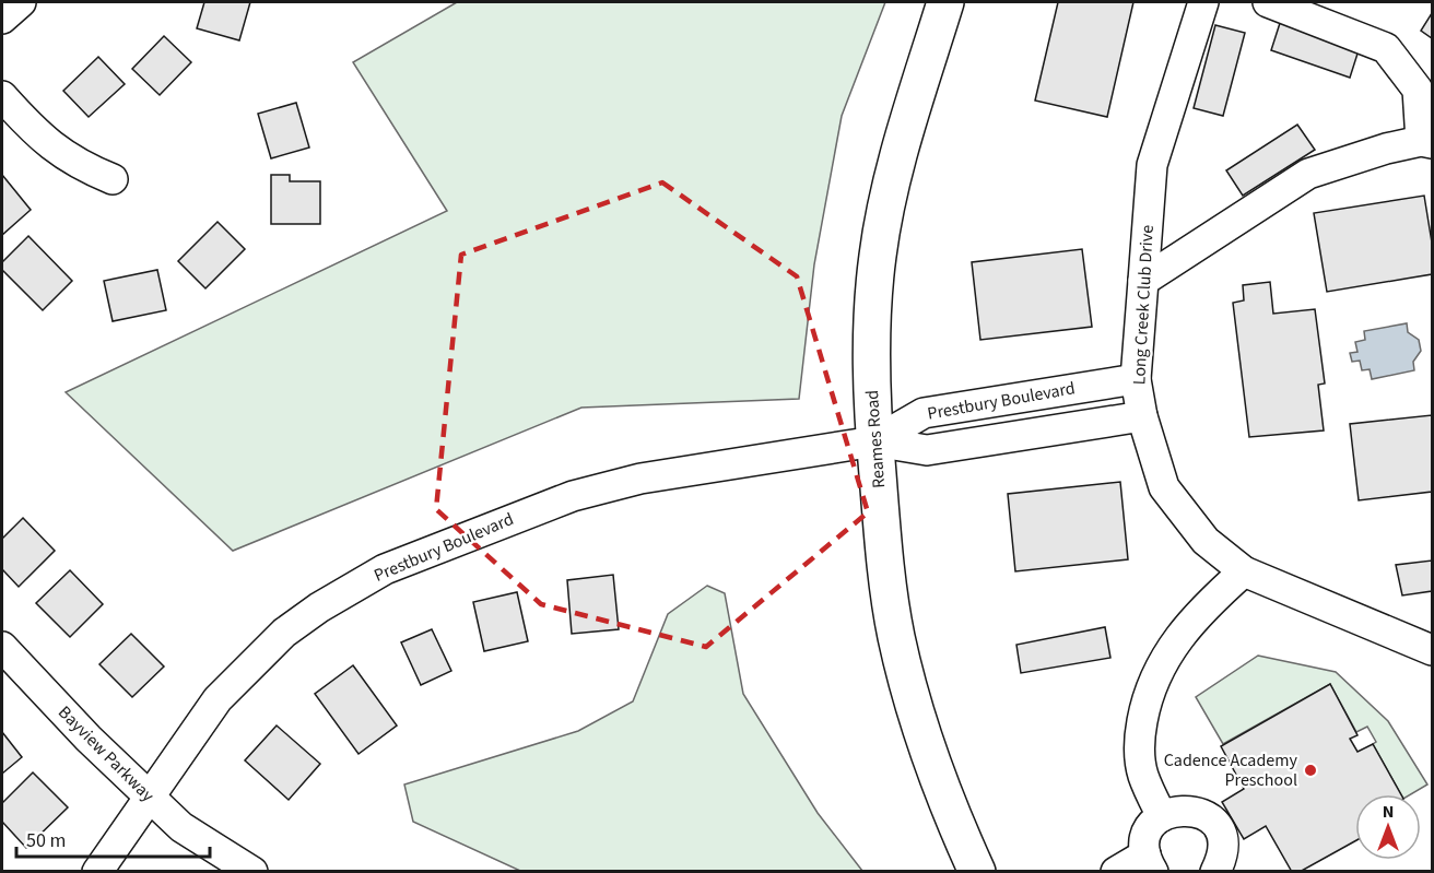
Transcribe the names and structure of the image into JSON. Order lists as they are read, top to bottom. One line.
{"streets":{"main road":["Reames Road"],"street":["Long Creek Club Drive","Prestbury Boulevard","Bayview Parkway"]},"crossings":[["Long Creek Club Drive","Prestbury Boulevard"],["Prestbury Boulevard","Reames Road"],["Prestbury Boulevard","Bayview Parkway"]],"places":["Cadence Academy Preschool"],"scale_bar":"50 m","north":"top"}
